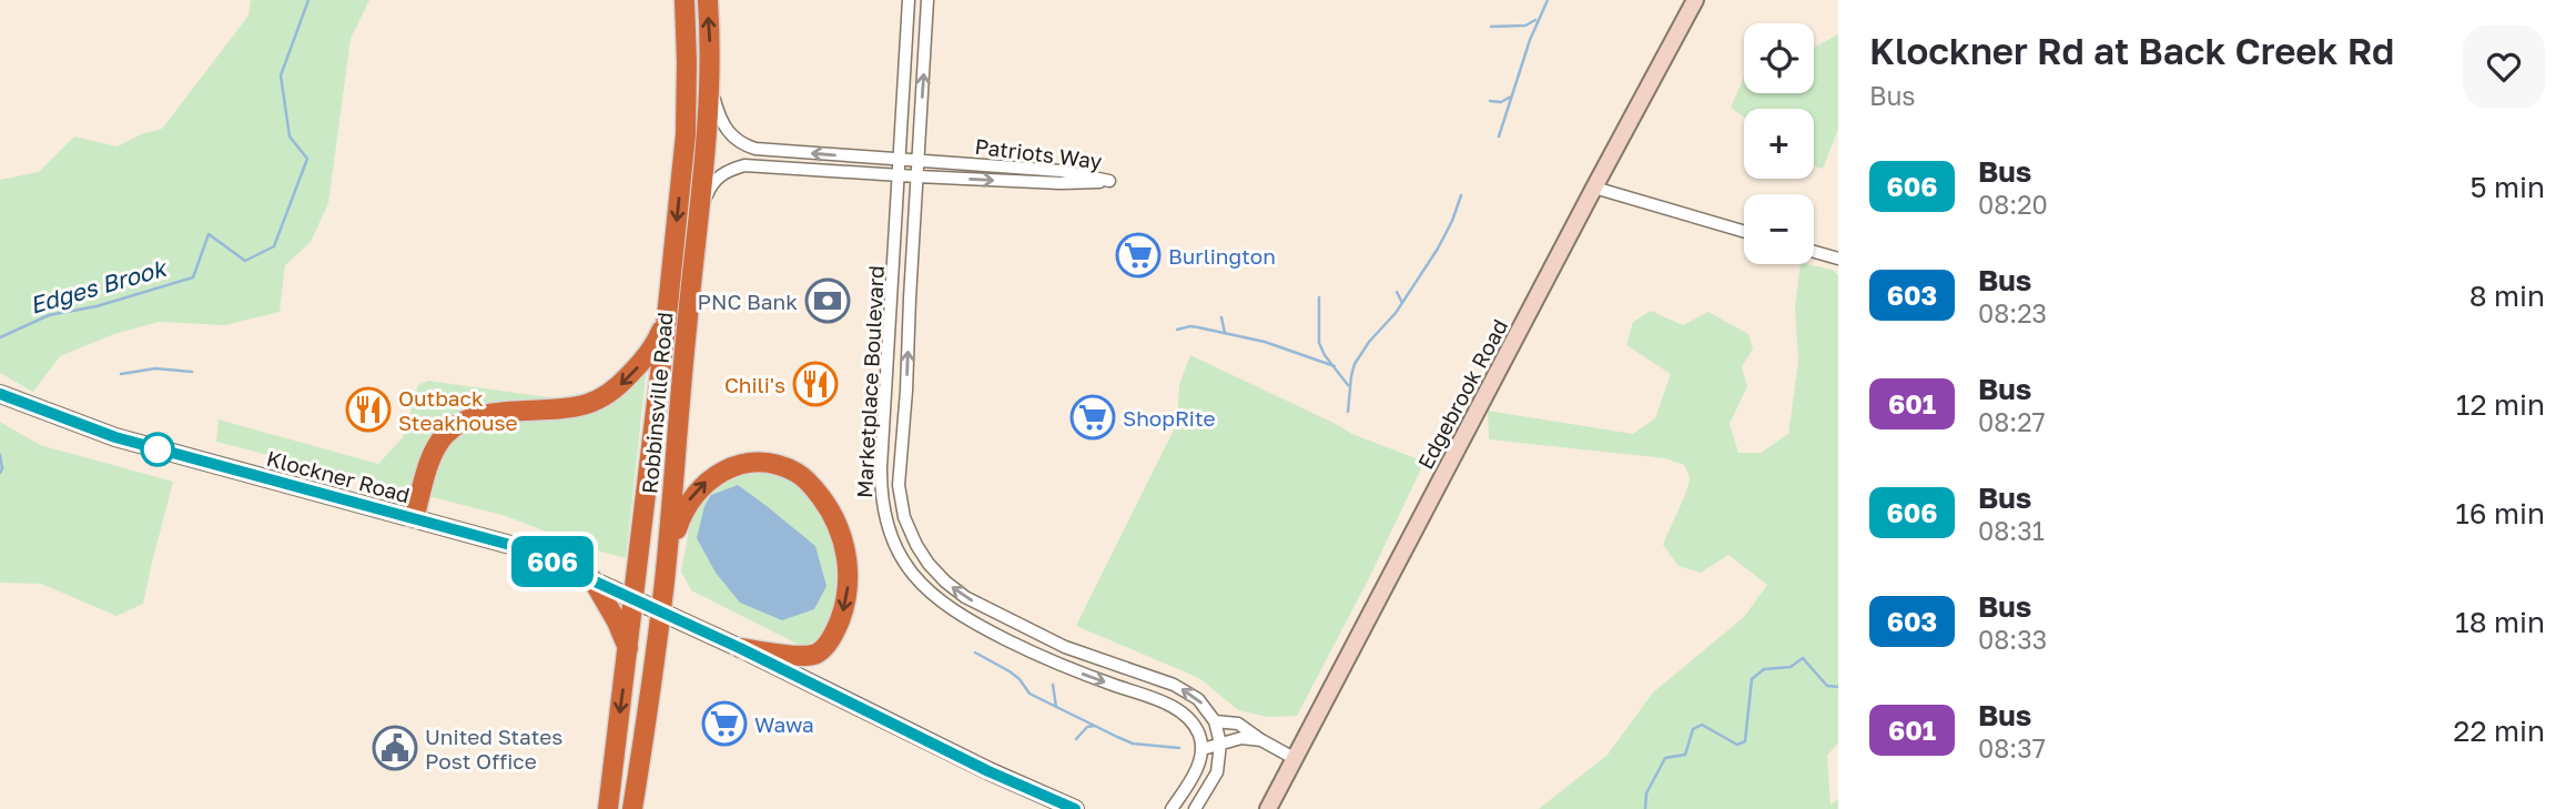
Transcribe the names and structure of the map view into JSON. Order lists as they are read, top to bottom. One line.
{"streets":{"highway":["Robbinsville Road"],"main road":["Edgebrook Road","Klockner Road"],"street":["Patriots Way","Marketplace Boulevard"]},"crossings":[["Patriots Way","Marketplace Boulevard"],["Patriots Way","Robbinsville Road"],["Robbinsville Road","Klockner Road"]],"water":["Edges Brook"],"places":{"supermarket":["Burlington","ShopRite","Wawa"],"bank":["PNC Bank"],"restaurant":["Chili's","Outback Steakhouse"],"public building":["United States Post Office"]},"lines":["bus line 606"],"page":{"on_map":"606","heading":["Klockner Rd at Back Creek Rd","Bus"],"map_buttons":["+","−"],"list":[{"mark":"606","name":"Bus","note":"08:20","value":"5 min"},{"mark":"603","name":"Bus","note":"08:23","value":"8 min"},{"mark":"601","name":"Bus","note":"08:27","value":"12 min"},{"mark":"606","name":"Bus","note":"08:31","value":"16 min"},{"mark":"603","name":"Bus","note":"08:33","value":"18 min"},{"mark":"601","name":"Bus","note":"08:37","value":"22 min"}]}}
